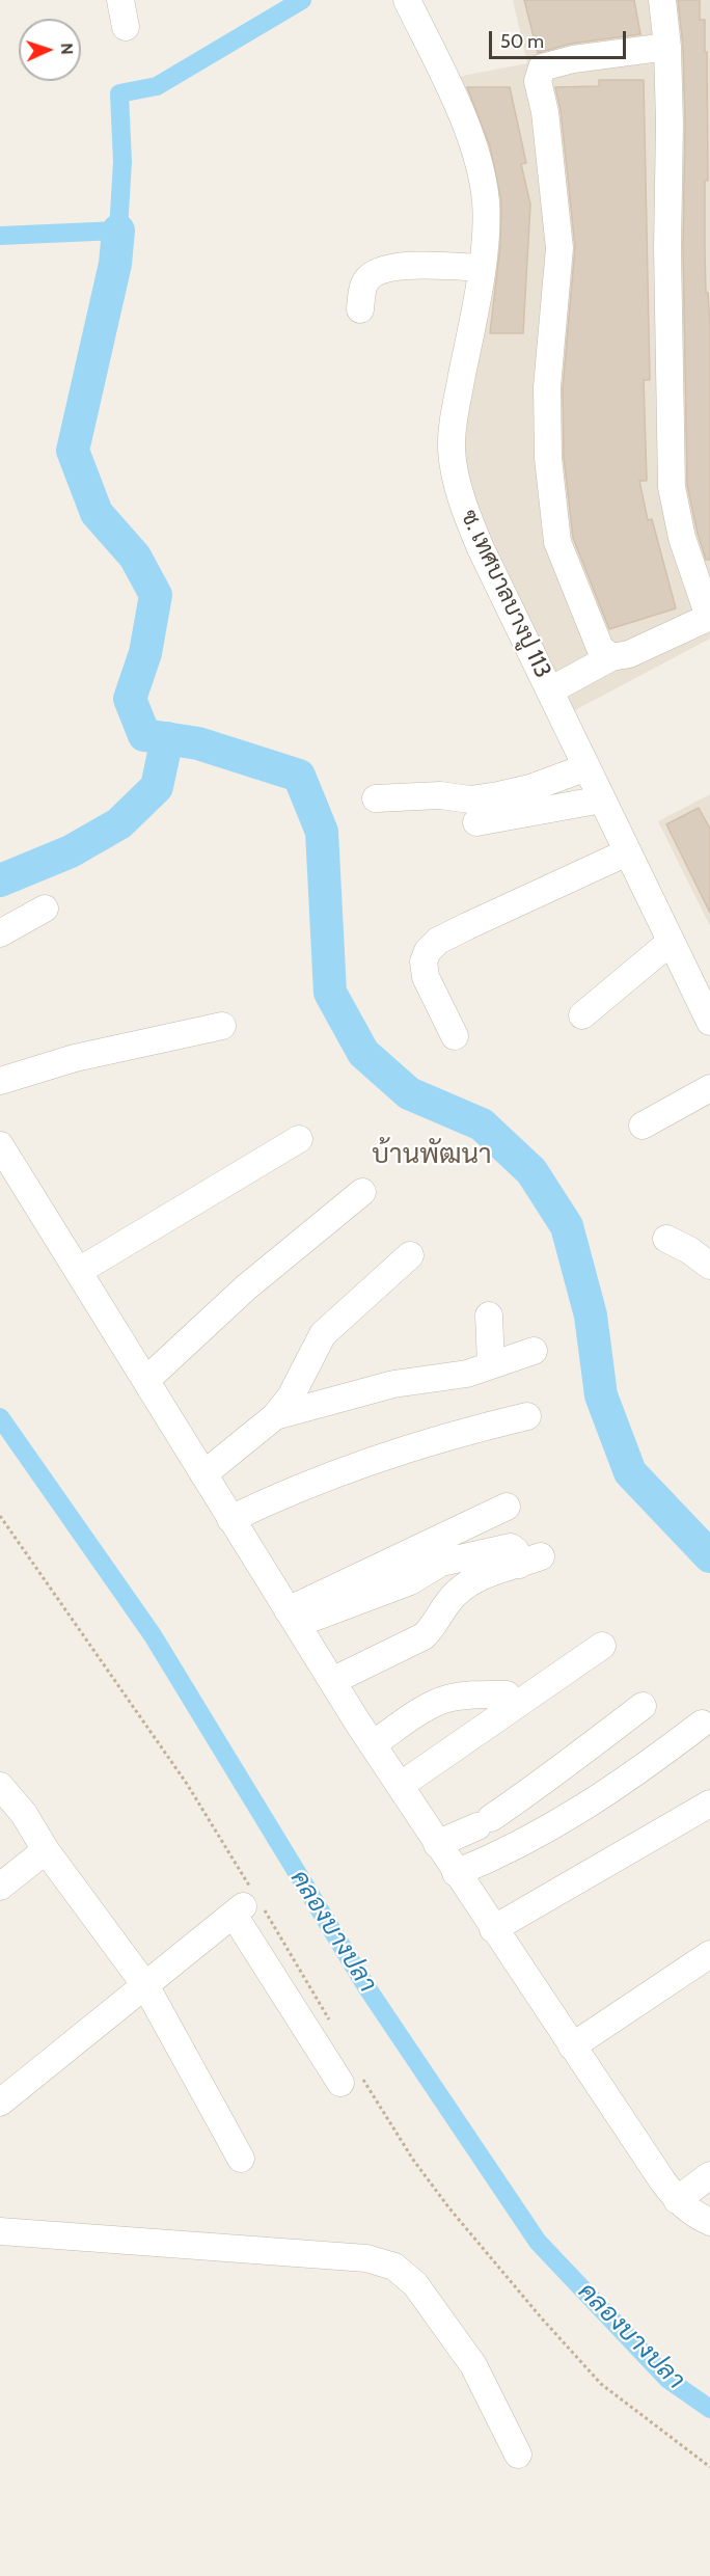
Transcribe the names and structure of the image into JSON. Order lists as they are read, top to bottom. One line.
{"streets":{"street":["ซ. เทศบาลบางปู 113"]},"districts":["บ้านพัฒนา"],"water":["คลองบางปลา"],"scale_bar":"50 m","north":"right"}
